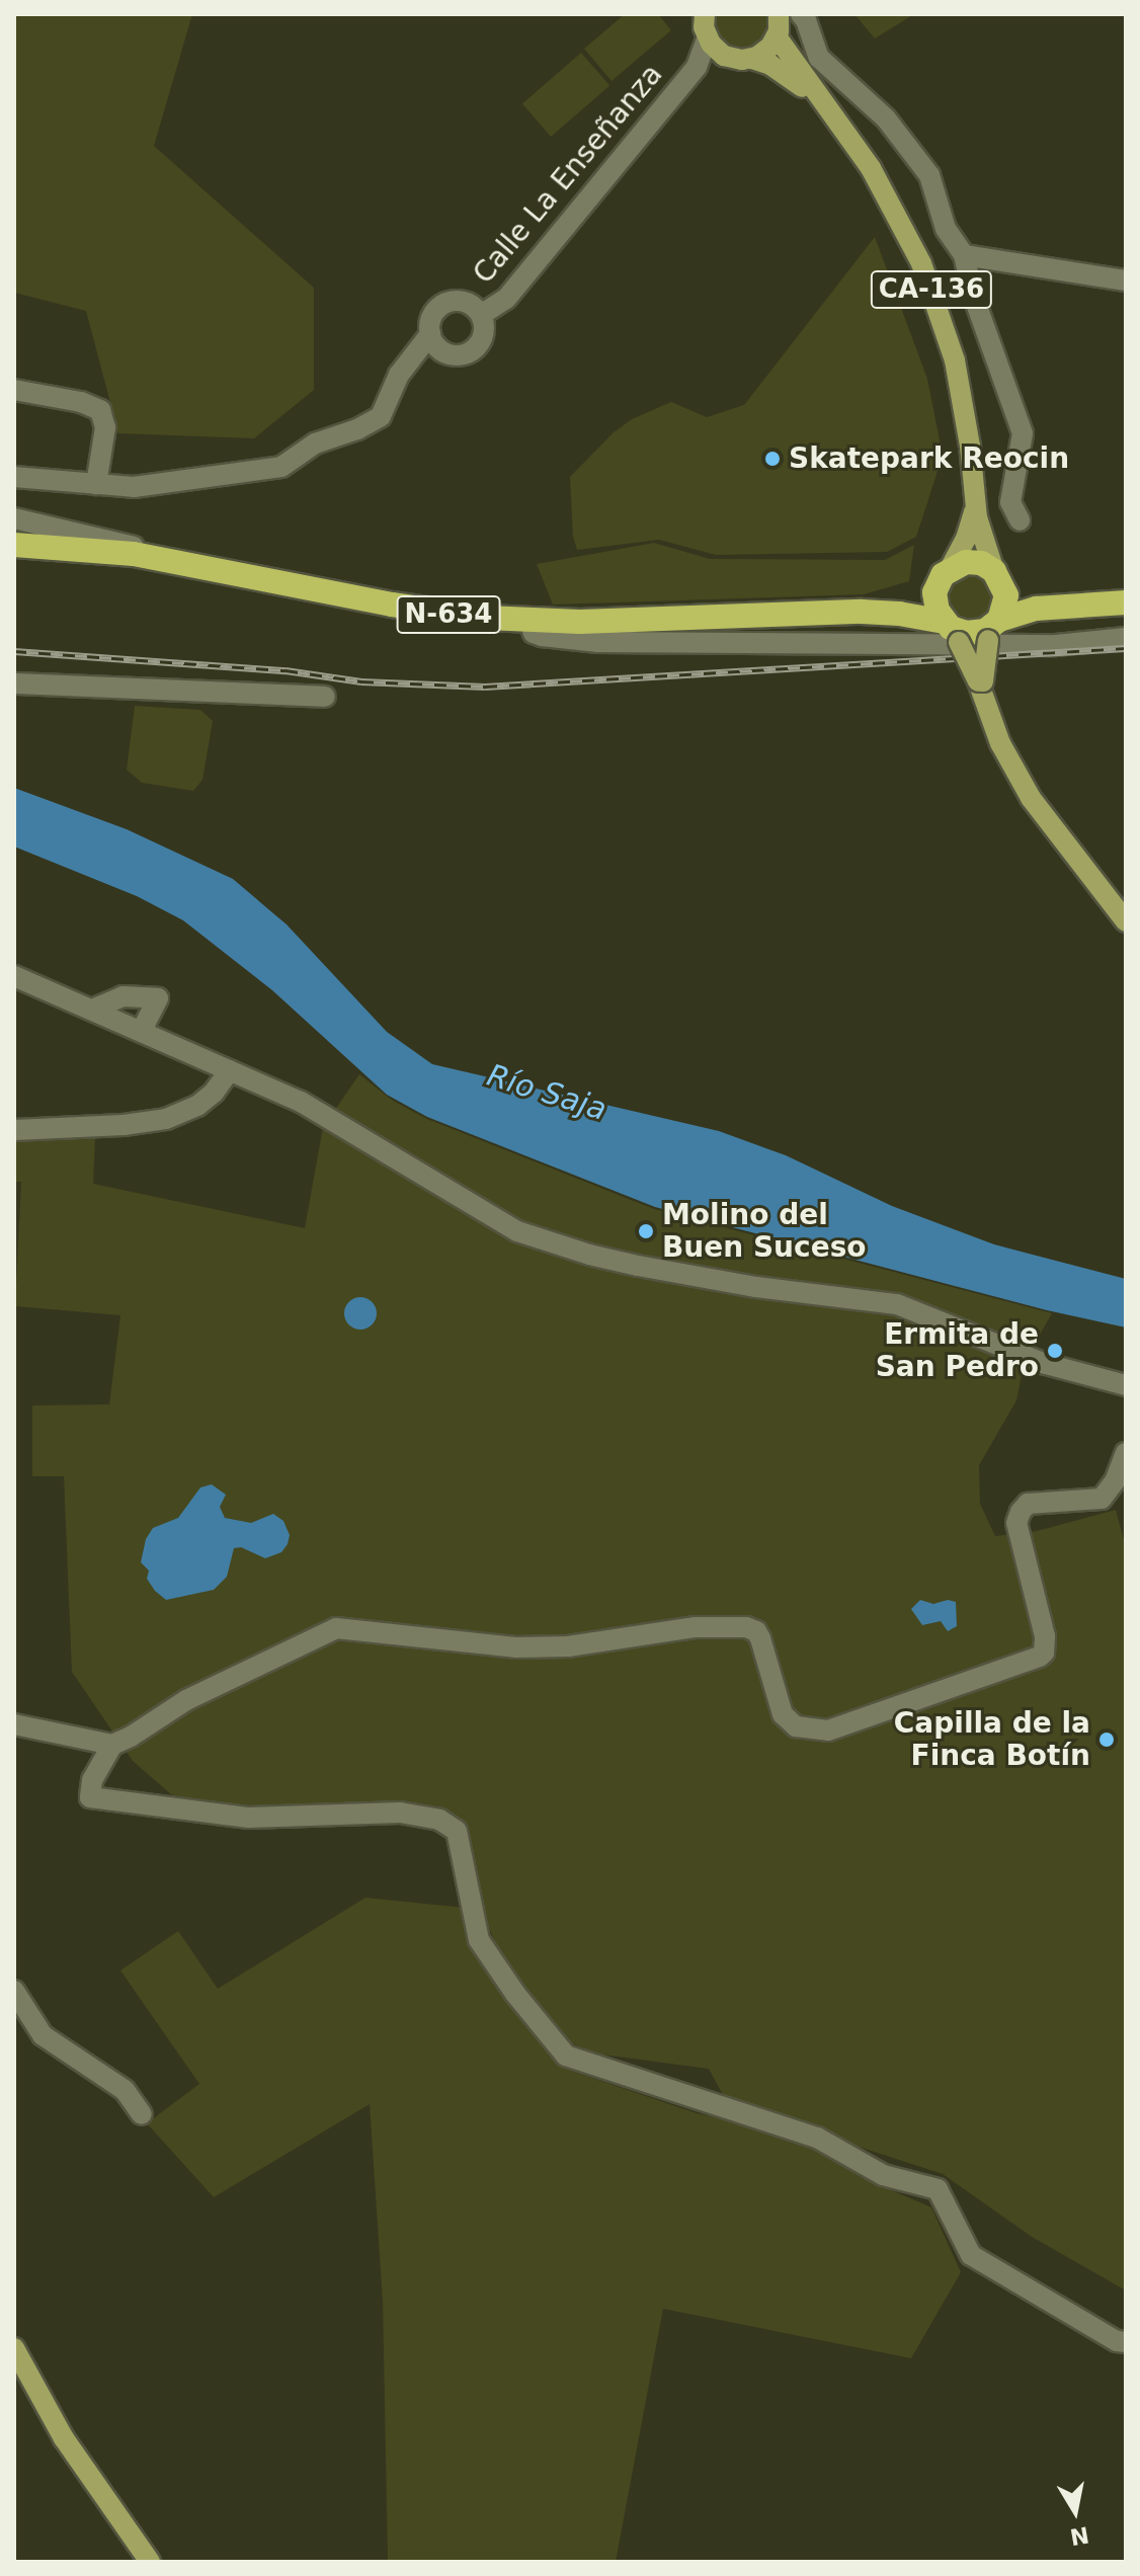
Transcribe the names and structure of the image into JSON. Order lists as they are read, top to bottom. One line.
{"streets":{"highway":["N-634"],"main road":["CA-136"],"street":["Calle La Enseñanza"]},"water":["Río Saja"],"places":["Skatepark Reocin","Molino del Buen Suceso","Ermita de San Pedro","Capilla de la Finca Botín"],"north":"bottom"}
